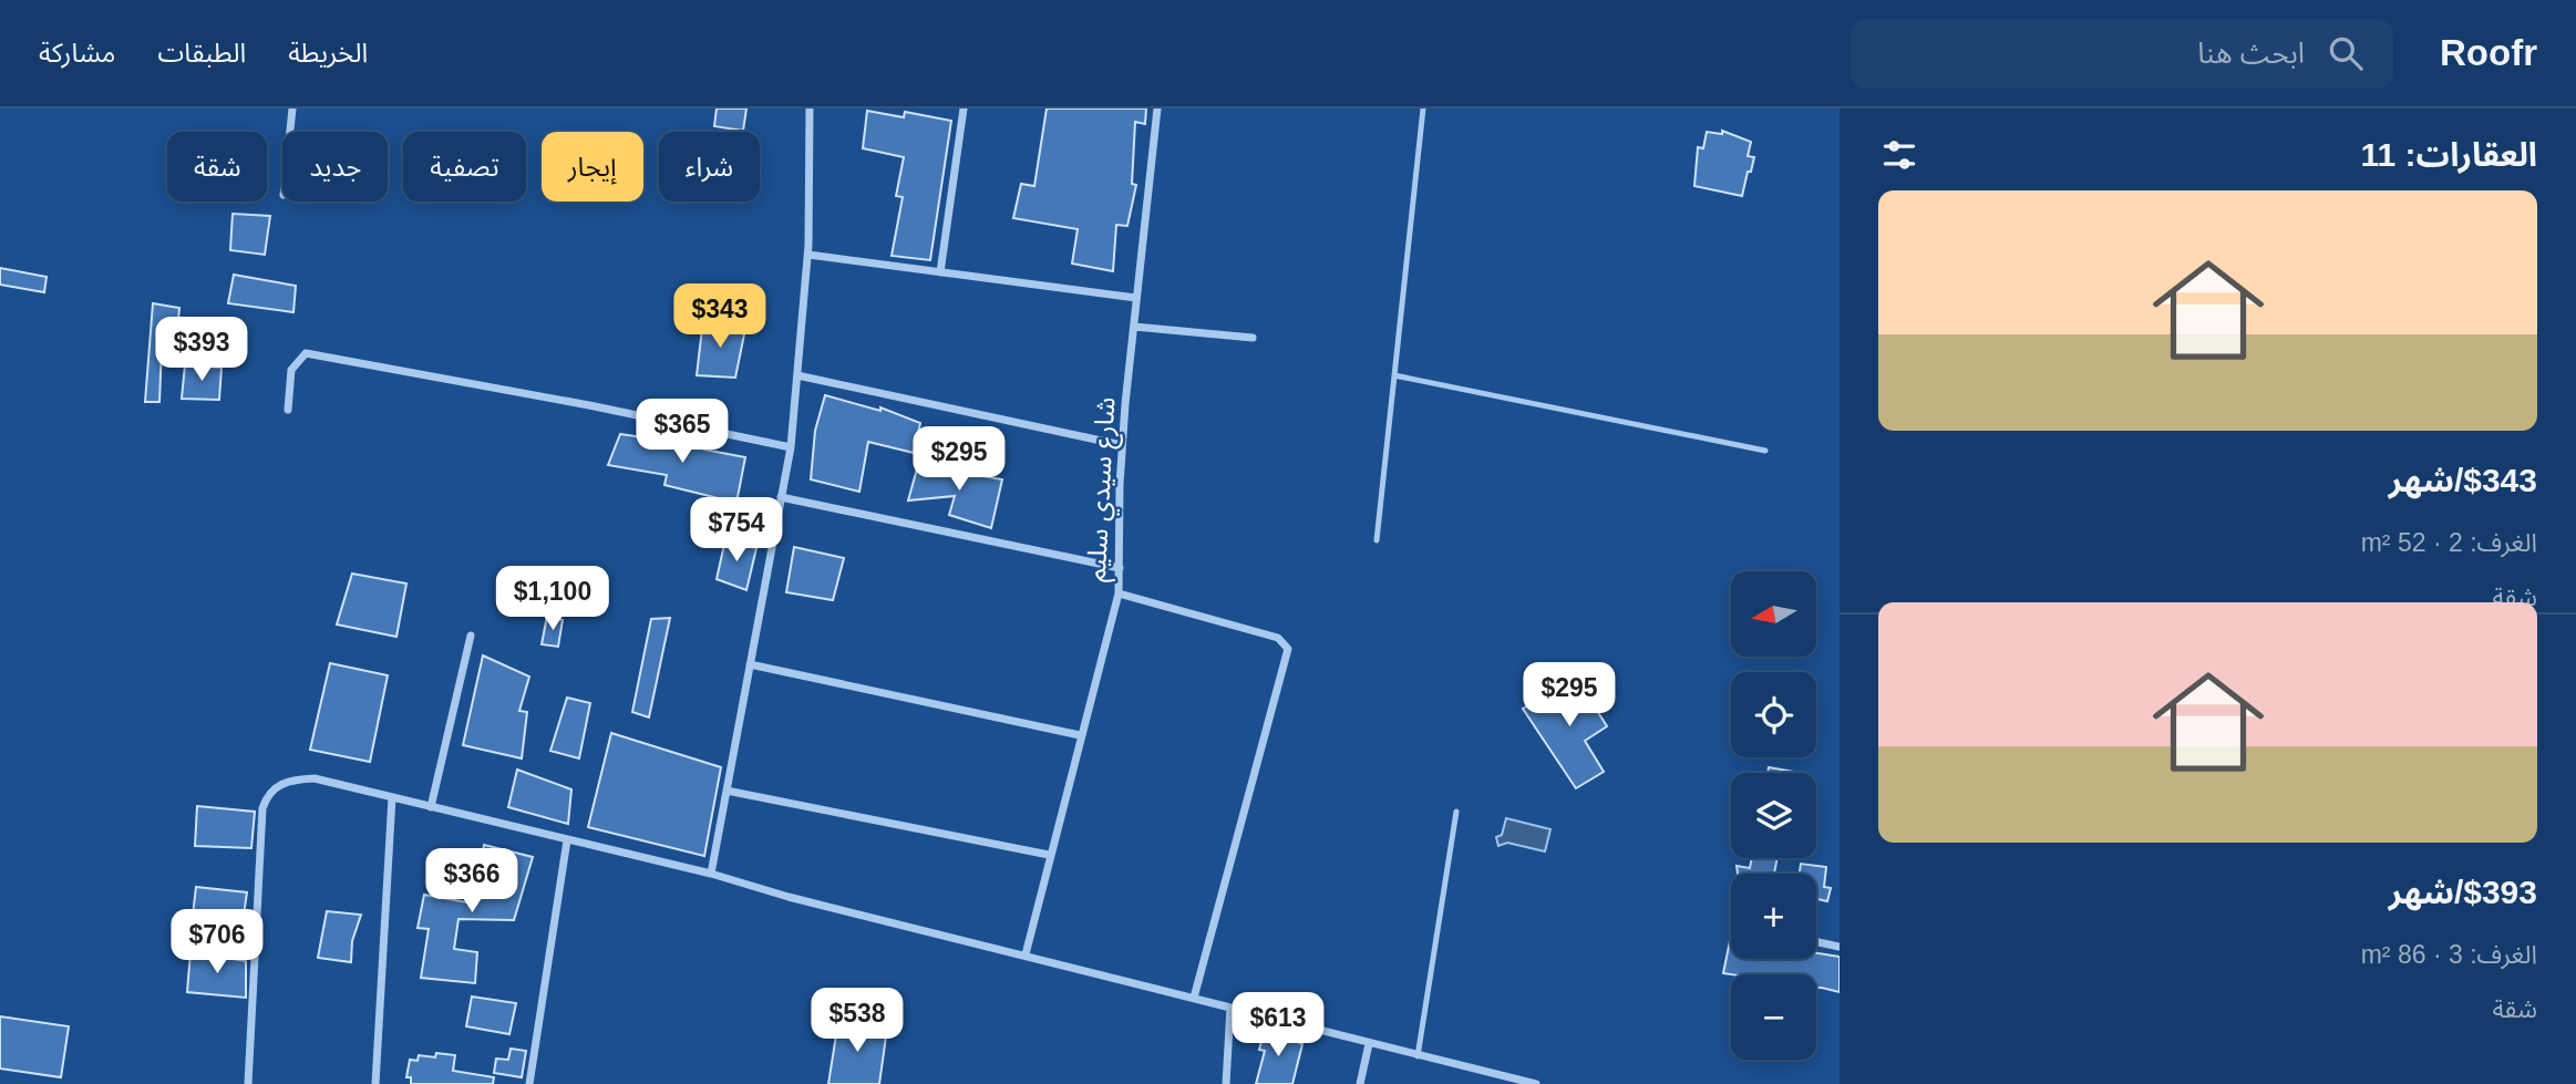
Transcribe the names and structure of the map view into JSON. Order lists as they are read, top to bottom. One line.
{"streets":{"street":["شارع سيدي سليم"]},"north":"left","page":{"header":"Roofr","search":"ابحث هنا","nav":["الخريطة","الطبقات","مشاركة"],"heading":"العقارات: 11","chip":["شراء","إيجار","تصفية","جديد","شقة"],"list":[{"name":"$343/شهر","note":"الغرف: 2 · 52 m² · شقة"},{"name":"$393/شهر","note":"الغرف: 3 · 86 m² · شقة"}],"price":["$343","$393","$365","$295","$754","$1,100","$295","$366","$706","$538","$613"],"map_buttons":["+","−"]}}
